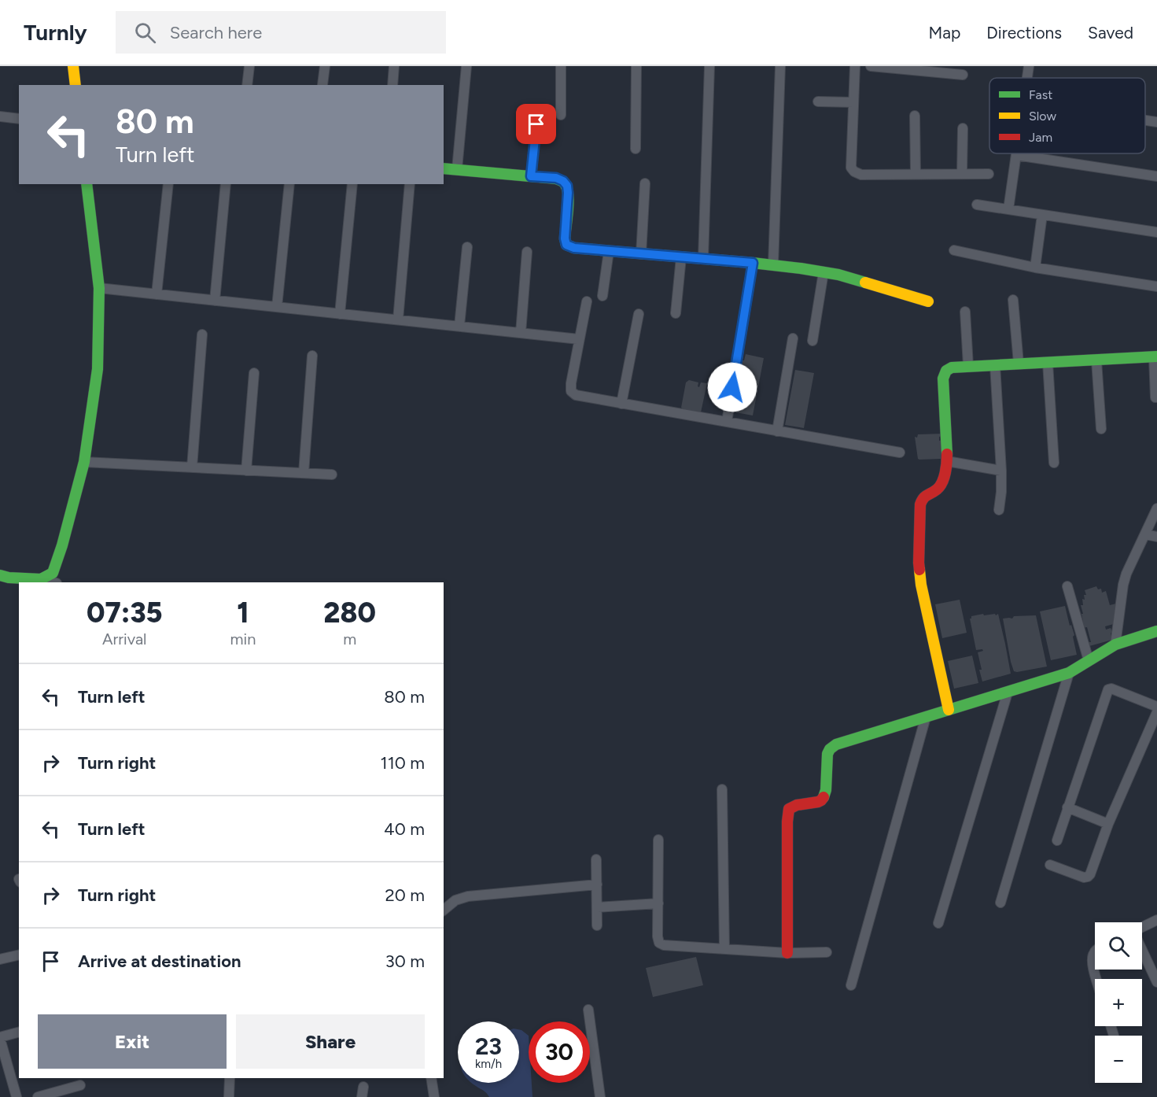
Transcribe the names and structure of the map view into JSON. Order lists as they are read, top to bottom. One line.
{"legend":["Fast","Slow","Jam"],"page":{"header":"Turnly","search":"Search here","nav":["Map","Directions","Saved"],"turn":["80 m","Turn left"],"eta":["07:35","Arrival","1","min","280","m"],"list":[{"name":"Turn left","value":"80 m"},{"name":"Turn right","value":"110 m"},{"name":"Turn left","value":"40 m"},{"name":"Turn right","value":"20 m"},{"name":"Arrive at destination","value":"30 m"}],"map_buttons":["+","−"],"buttons":["Exit","Share"],"speed":"23 km/h","limit":"30"}}
